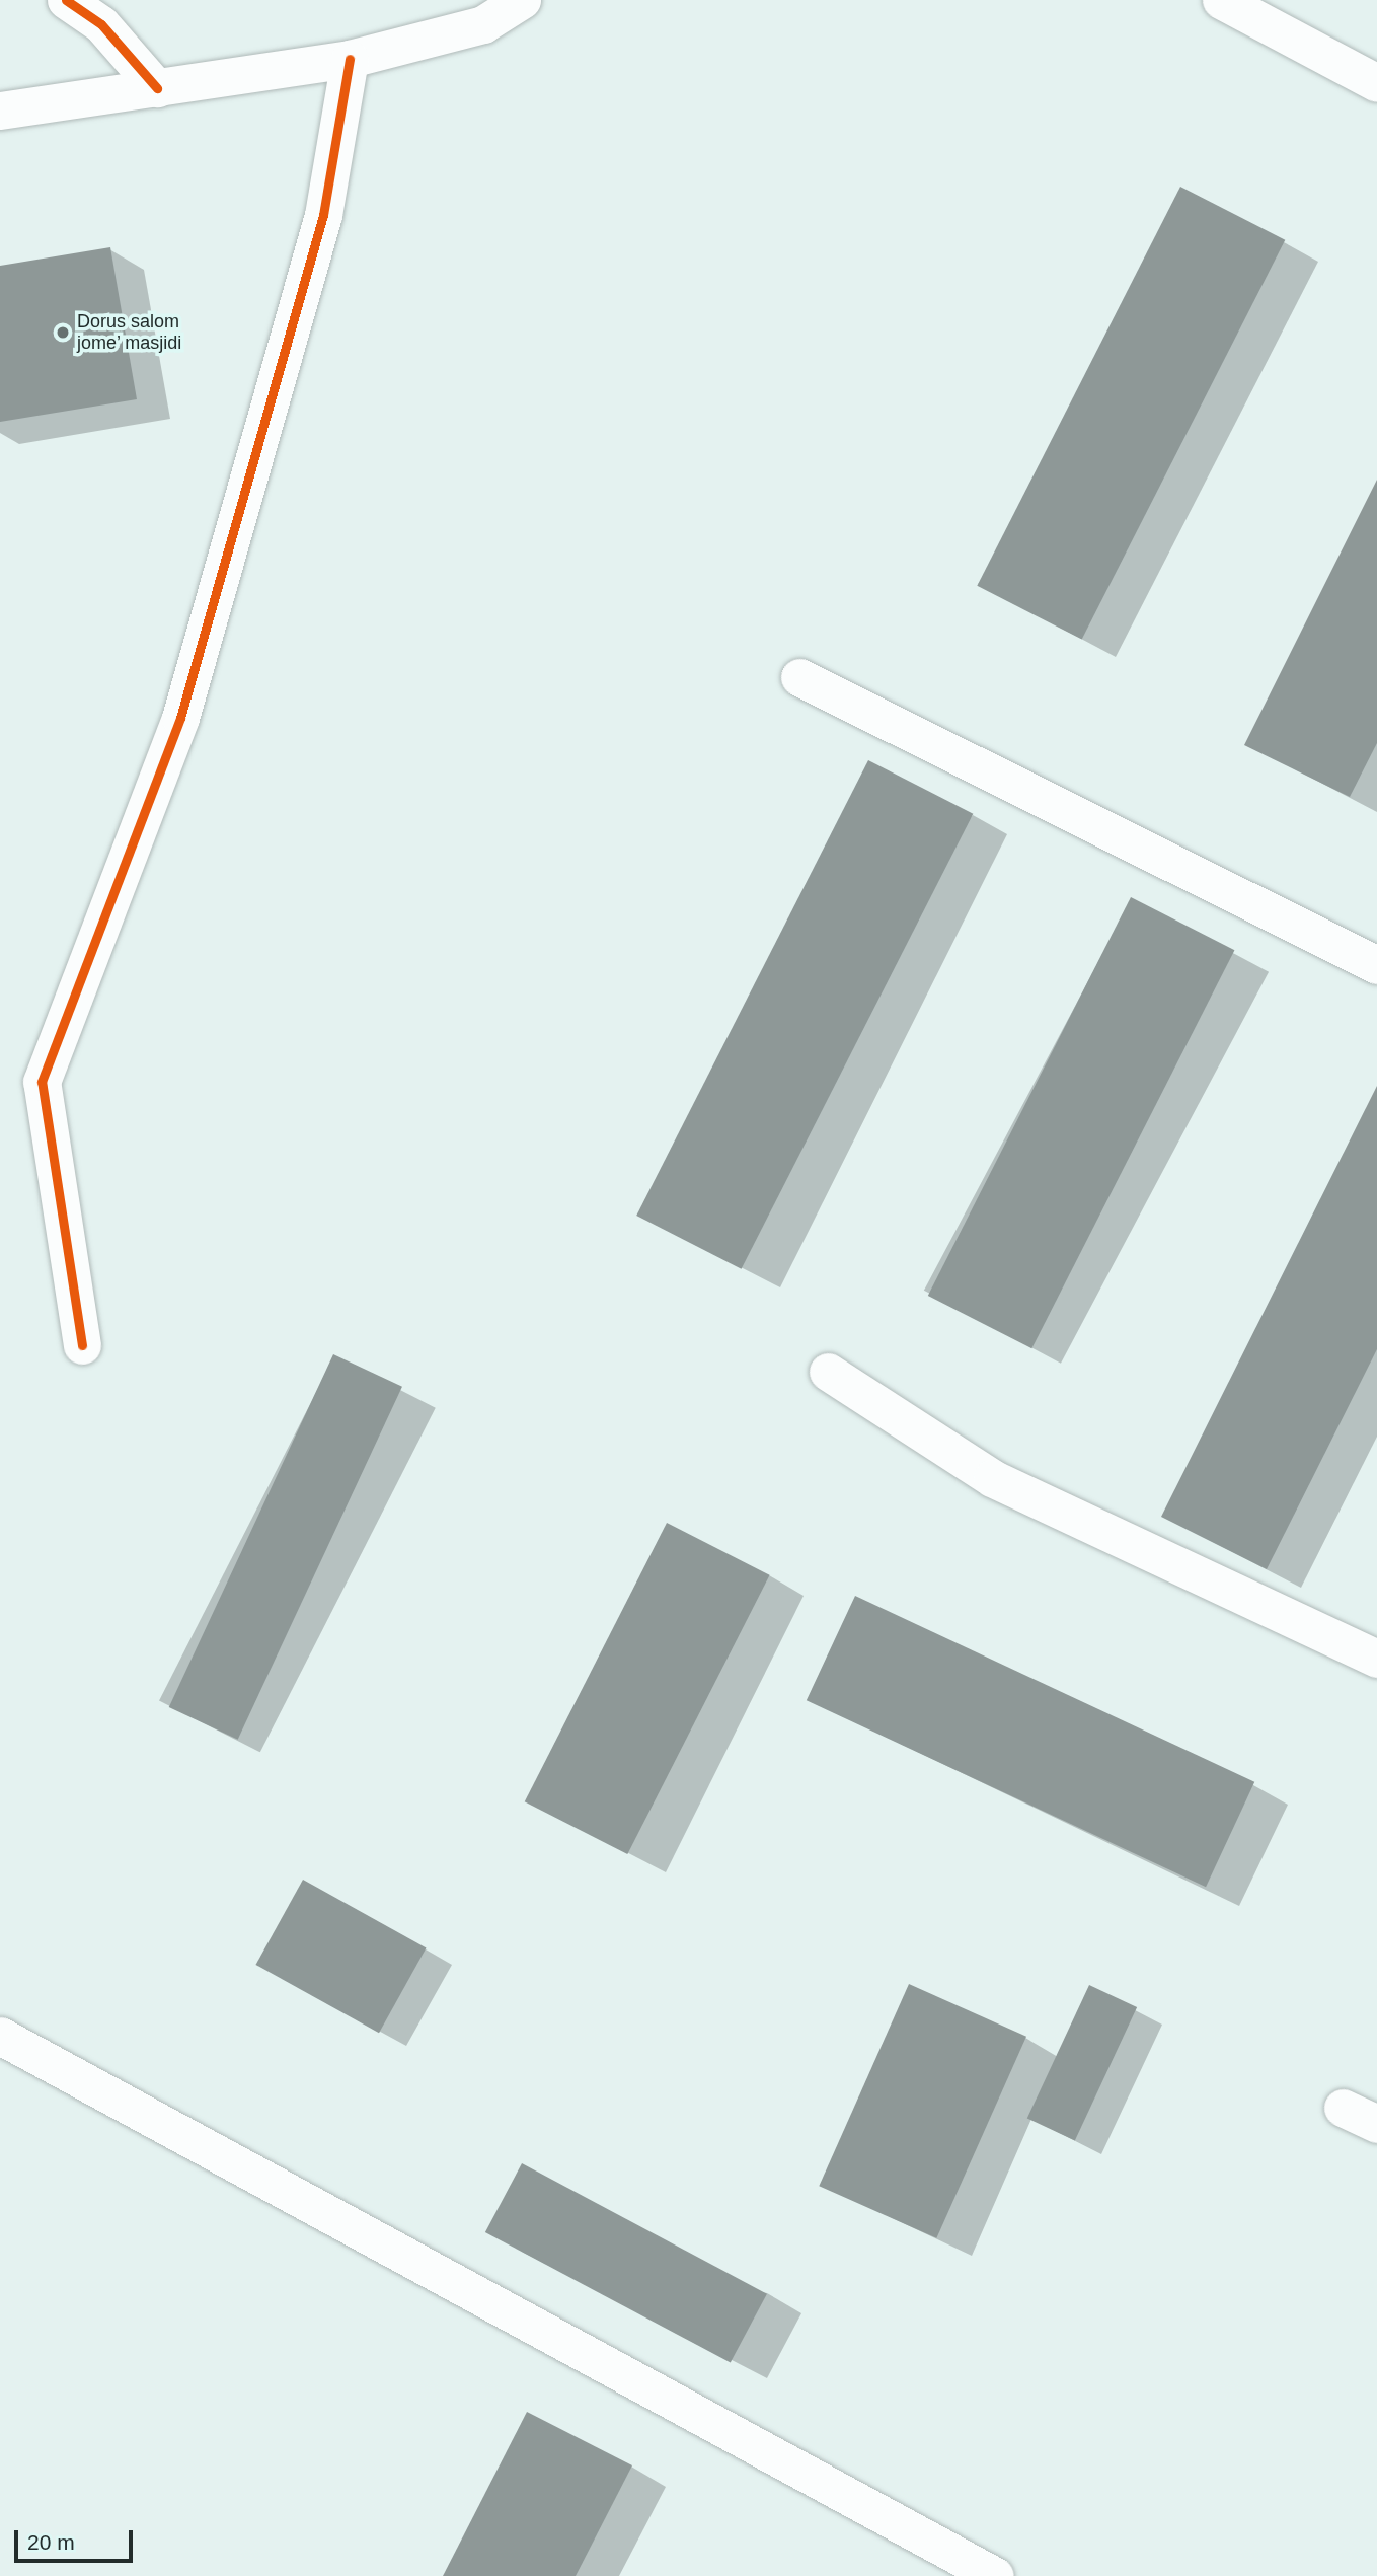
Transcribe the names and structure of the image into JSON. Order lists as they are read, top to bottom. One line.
{"places":["Dorus salom jome’ masjidi"],"scale_bar":"20 m"}
